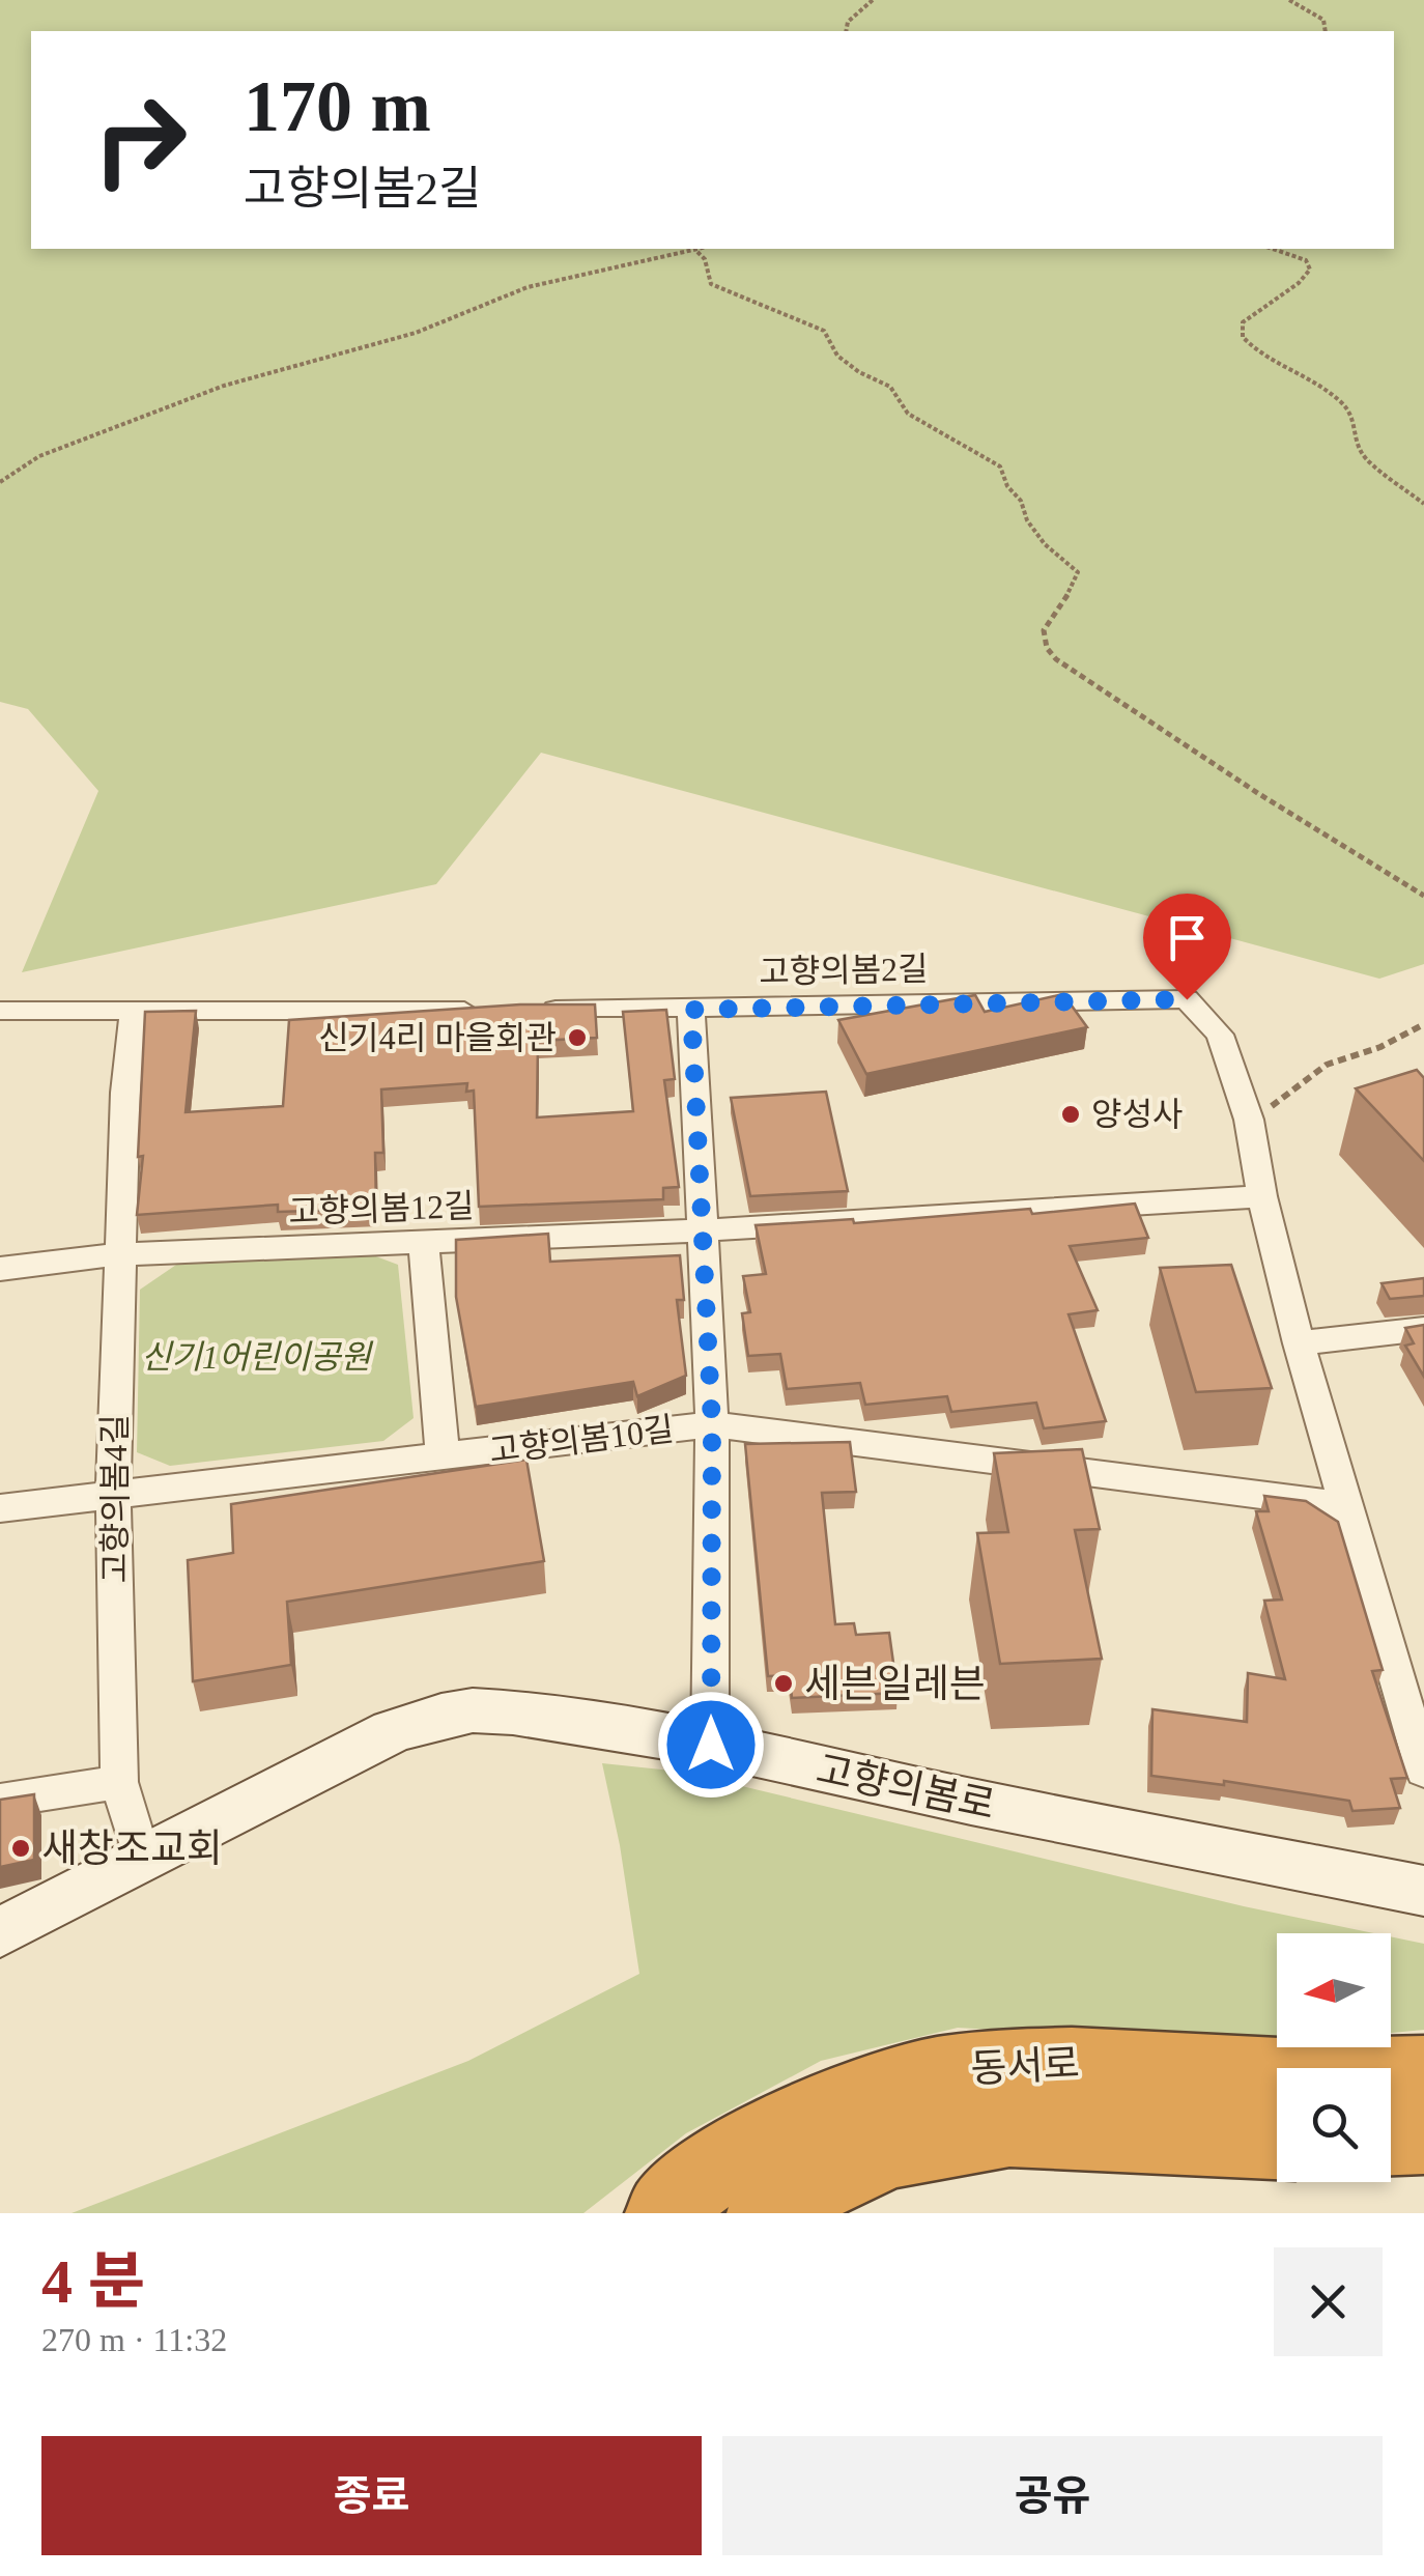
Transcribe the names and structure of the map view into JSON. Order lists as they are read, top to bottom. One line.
{"streets":{"highway":["동서로"],"street":["고향의봄2길","고향의봄12길","고향의봄10길","고향의봄4길","고향의봄로"]},"crossings":[["고향의봄2길","고향의봄12길"],["고향의봄2길","고향의봄10길"],["고향의봄12길","고향의봄4길"],["고향의봄10길","고향의봄4길"],["고향의봄4길","고향의봄로"]],"parks":["신기1어린이공원"],"places":["신기4리 마을회관","양성사","세븐일레븐","새창조교회"],"north":"left","page":{"turn":["170 m","고향의봄2길"],"heading":["4 분","270 m · 11:32"],"buttons":["종료","공유"]}}
